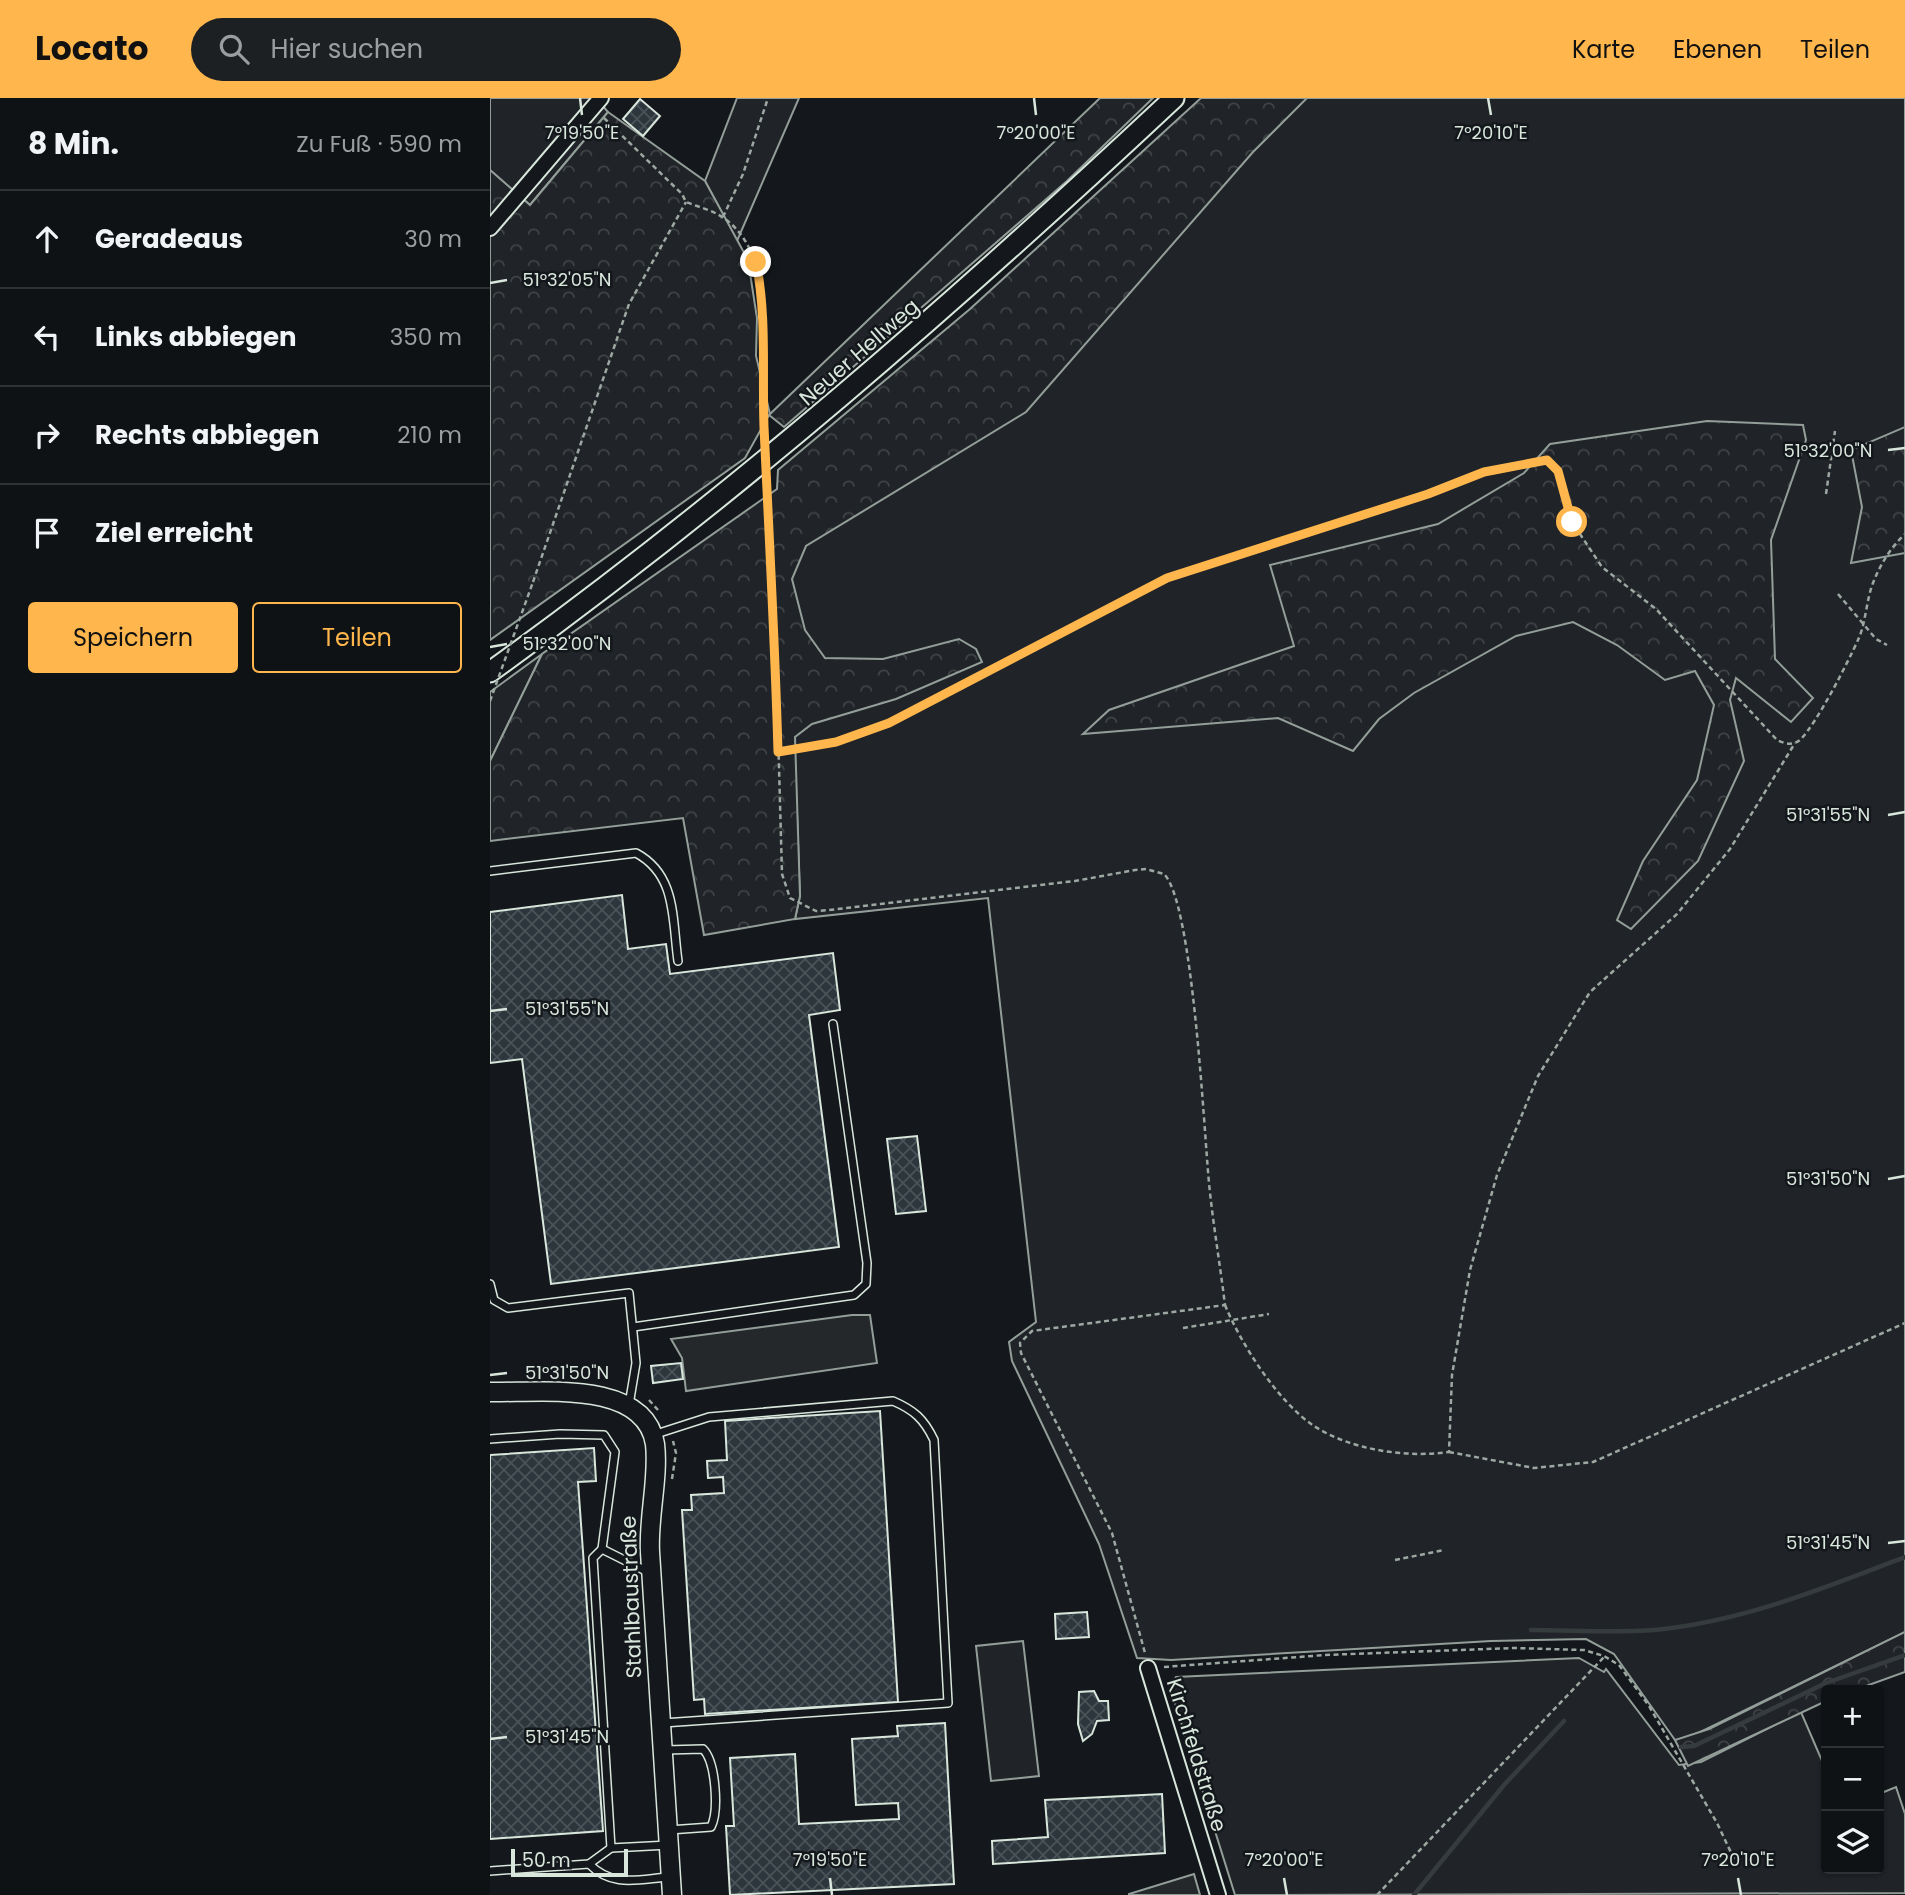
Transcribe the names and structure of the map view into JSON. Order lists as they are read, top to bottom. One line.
{"streets":{"main road":["Neuer Hellweg"],"street":["Stahlbaustraße","Kirchfeldstraße"]},"scale_bar":"50 m","page":{"header":"Locato","search":"Hier suchen","nav":["Karte","Ebenen","Teilen"],"heading":["8 Min.","Zu Fuß · 590 m"],"list":[["Geradeaus","30 m"],["Links abbiegen","350 m"],["Rechts abbiegen","210 m"],"Ziel erreicht"],"buttons":["Speichern","Teilen"],"map_buttons":["+","−"],"scale":"50 m"},"coordinates":["7°19'50\"E","7°20'00\"E","7°20'10\"E","51°32'05\"N","51°32'00\"N","51°31'55\"N","51°31'50\"N","51°31'45\"N"]}
